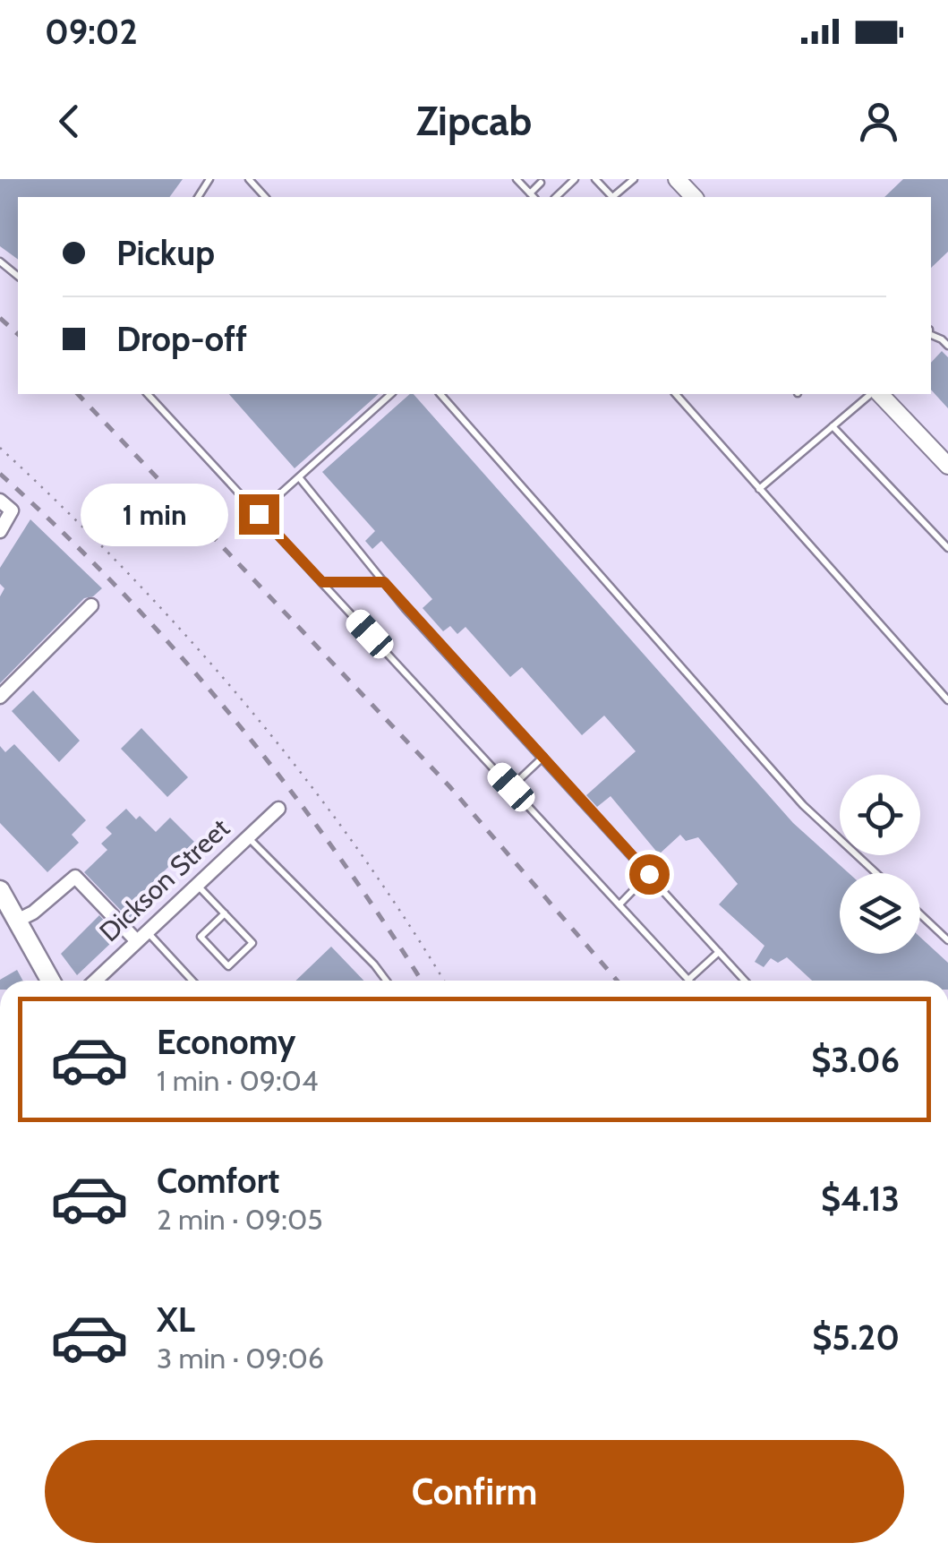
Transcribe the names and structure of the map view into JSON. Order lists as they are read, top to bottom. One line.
{"streets":{"street":["Dickson Street"]},"page":{"status":"09:02","header":"Zipcab","banner":["Pickup","Drop-off"],"bubble":"1 min","list":[{"name":"Economy","note":"1 min · 09:04","value":"$3.06"},{"name":"Comfort","note":"2 min · 09:05","value":"$4.13"},{"name":"XL","note":"3 min · 09:06","value":"$5.20"}],"buttons":"Confirm"}}
